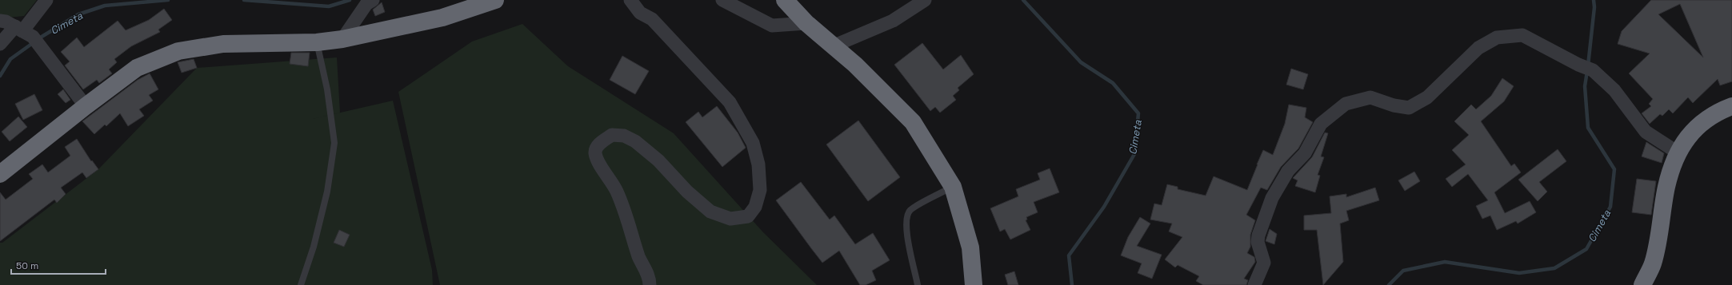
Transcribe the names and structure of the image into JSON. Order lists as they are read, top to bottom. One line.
{"water":["Cimeta"],"scale_bar":"50 m"}
